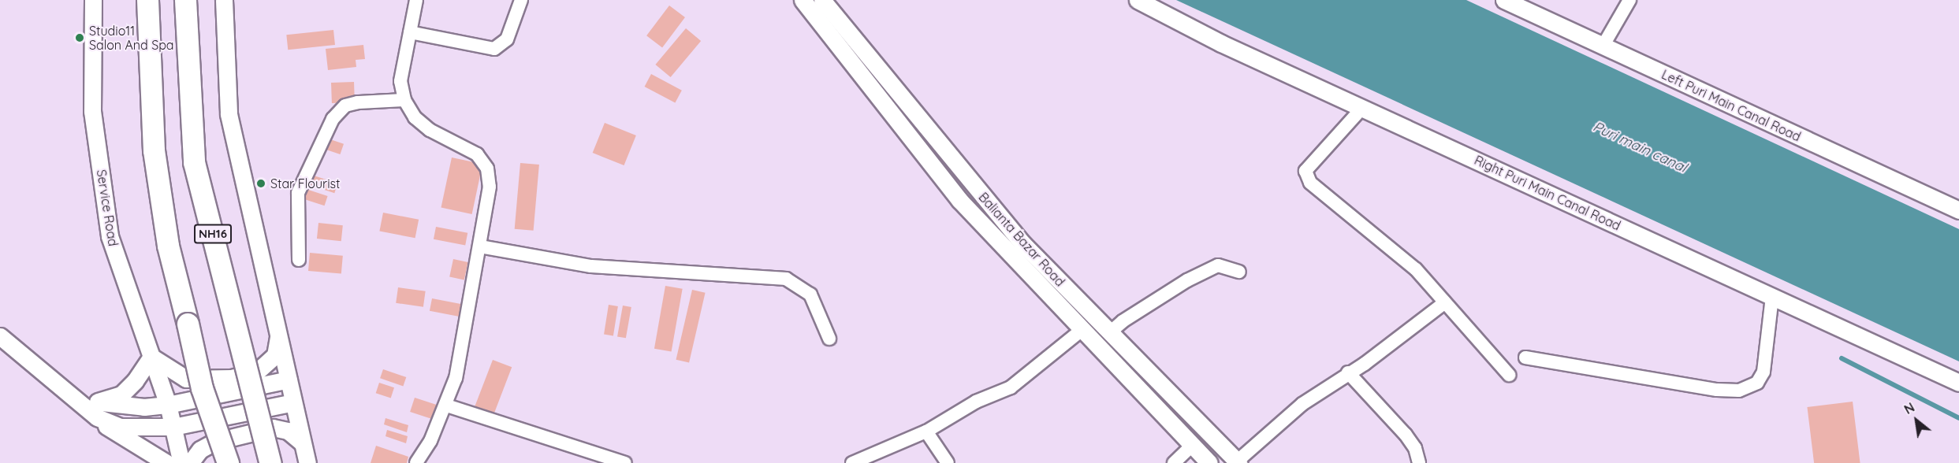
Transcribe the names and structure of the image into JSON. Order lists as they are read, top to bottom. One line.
{"streets":{"highway":["NH16"],"street":["Left Puri Main Canal Road","Right Puri Main Canal Road","Service Road","Balianta Bazar Road"]},"water":["Puri main canal"],"places":["Studio11 Salon And Spa","Star Flourist"],"north":"top left"}
